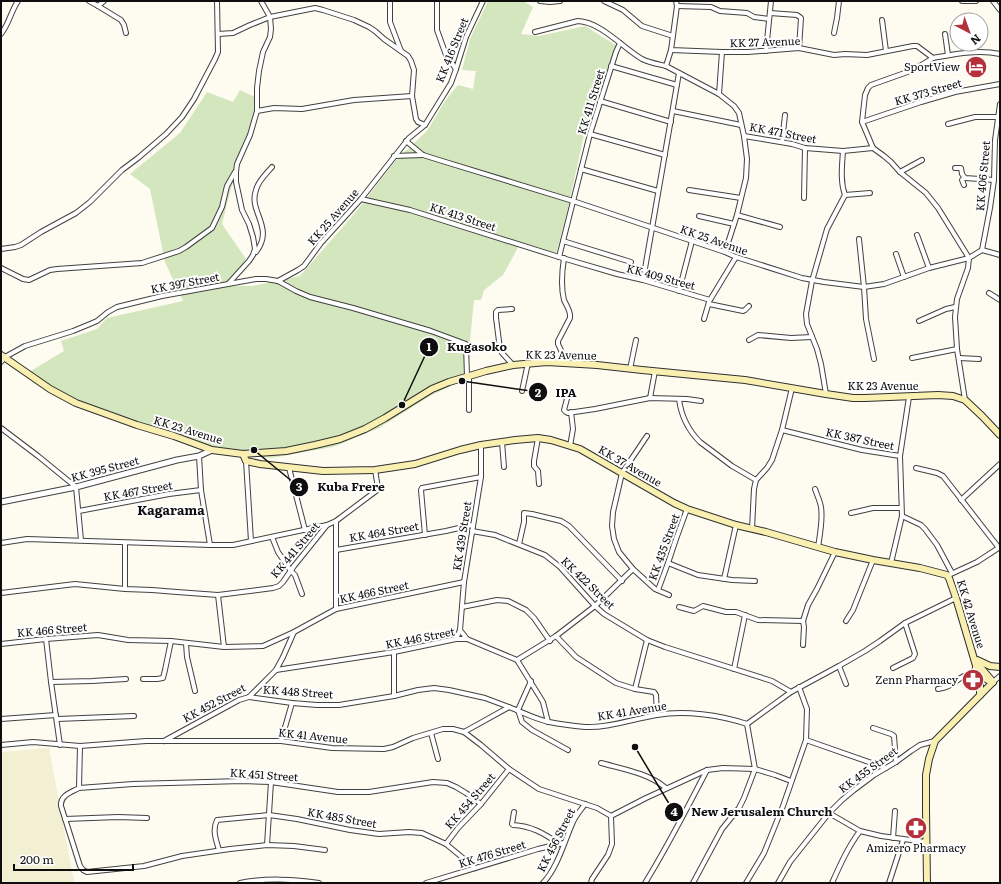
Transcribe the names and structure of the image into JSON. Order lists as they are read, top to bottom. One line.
{"streets":{"main road":["KK 23 Avenue","KK 37 Avenue","KK 42 Avenue"],"street":["KK 27 Avenue","KK 416 Street","KK 373 Street","KK 411 Street","KK 471 Street","KK 406 Street","KK 25 Avenue","KK 413 Street","KK 409 Street","KK 397 Street","KK 387 Street","KK 395 Street","KK 467 Street","KK 464 Street","KK 439 Street","KK 435 Street","KK 441 Street","KK 422 Street","KK 466 Street","KK 446 Street","KK 448 Street","KK 452 Street","KK 41 Avenue","KK 455 Street","KK 451 Street","KK 454 Street","KK 485 Street","KK 456 Street","KK 476 Street"]},"crossings":[["KK 416 Street","KK 25 Avenue"],["KK 411 Street","KK 471 Street"],["KK 411 Street","KK 25 Avenue"],["KK 411 Street","KK 413 Street"],["KK 411 Street","KK 409 Street"],["KK 406 Street","KK 25 Avenue"],["KK 25 Avenue","KK 413 Street"],["KK 413 Street","KK 409 Street"],["KK 397 Street","KK 23 Avenue"],["KK 23 Avenue","KK 387 Street"],["KK 23 Avenue","KK 395 Street"],["KK 37 Avenue","KK 439 Street"],["KK 37 Avenue","KK 435 Street"],["KK 37 Avenue","KK 441 Street"],["KK 37 Avenue","KK 42 Avenue"],["KK 464 Street","KK 439 Street"],["KK 464 Street","KK 441 Street"],["KK 464 Street","KK 466 Street"],["KK 439 Street","KK 422 Street"],["KK 439 Street","KK 466 Street"],["KK 439 Street","KK 446 Street"],["KK 466 Street","KK 452 Street"],["KK 446 Street","KK 452 Street"],["KK 448 Street","KK 452 Street"],["KK 448 Street","KK 41 Avenue"],["KK 452 Street","KK 41 Avenue"],["KK 451 Street","KK 454 Street"],["KK 454 Street","KK 485 Street"],["KK 485 Street","KK 476 Street"],["KK 456 Street","KK 476 Street"]],"districts":["Kagarama"],"places":{"hotel":["SportView"],"other":["IPA","Kugasoko","Kuba Frere","New Jerusalem Church"],"pharmacy":["Zenn Pharmacy","Amizero Pharmacy"]},"scale_bar":"200 m","north":"bottom right"}
